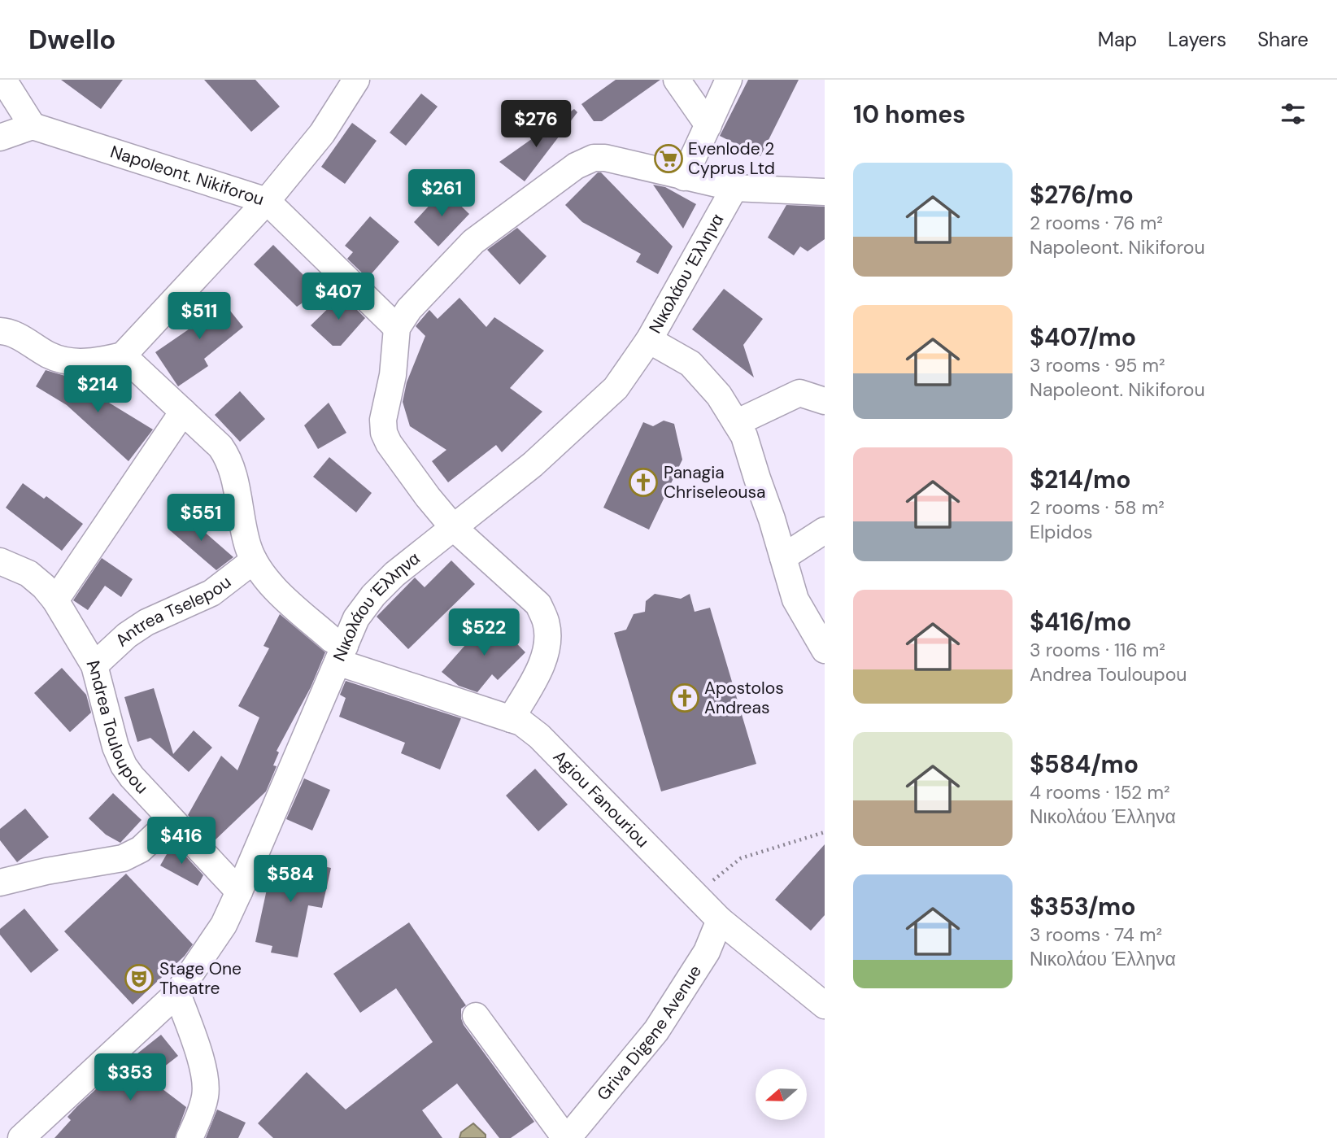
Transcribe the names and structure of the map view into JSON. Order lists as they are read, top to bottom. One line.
{"streets":{"street":["Napoleont. Nikiforou","Νικολάου Έλληνα","Antrea Tselepou","Andrea Touloupou","Agiou Fanouriou","Griva Digene Avenue"]},"crossings":[["Νικολάου Έλληνα","Andrea Touloupou"],["Νικολάου Έλληνα","Agiou Fanouriou"],["Antrea Tselepou","Andrea Touloupou"],["Antrea Tselepou","Agiou Fanouriou"],["Agiou Fanouriou","Griva Digene Avenue"]],"places":{"supermarket":["Evenlode 2 Cyprus Ltd"],"church":["Panagia Chriseleousa","Apostolos Andreas"],"theatre":["Stage One Theatre"]},"north":"left","page":{"header":"Dwello","nav":["Map","Layers","Share"],"heading":"10 homes","price":["$276","$261","$407","$511","$214","$551","$522","$416","$584","$353"],"list":[{"name":"$276/mo","note":"2 rooms · 76 m² · Napoleont. Nikiforou"},{"name":"$407/mo","note":"3 rooms · 95 m² · Napoleont. Nikiforou"},{"name":"$214/mo","note":"2 rooms · 58 m² · Elpidos"},{"name":"$416/mo","note":"3 rooms · 116 m² · Andrea Touloupou"},{"name":"$584/mo","note":"4 rooms · 152 m² · Νικολάου Έλληνα"},{"name":"$353/mo","note":"3 rooms · 74 m² · Νικολάου Έλληνα"}]}}
